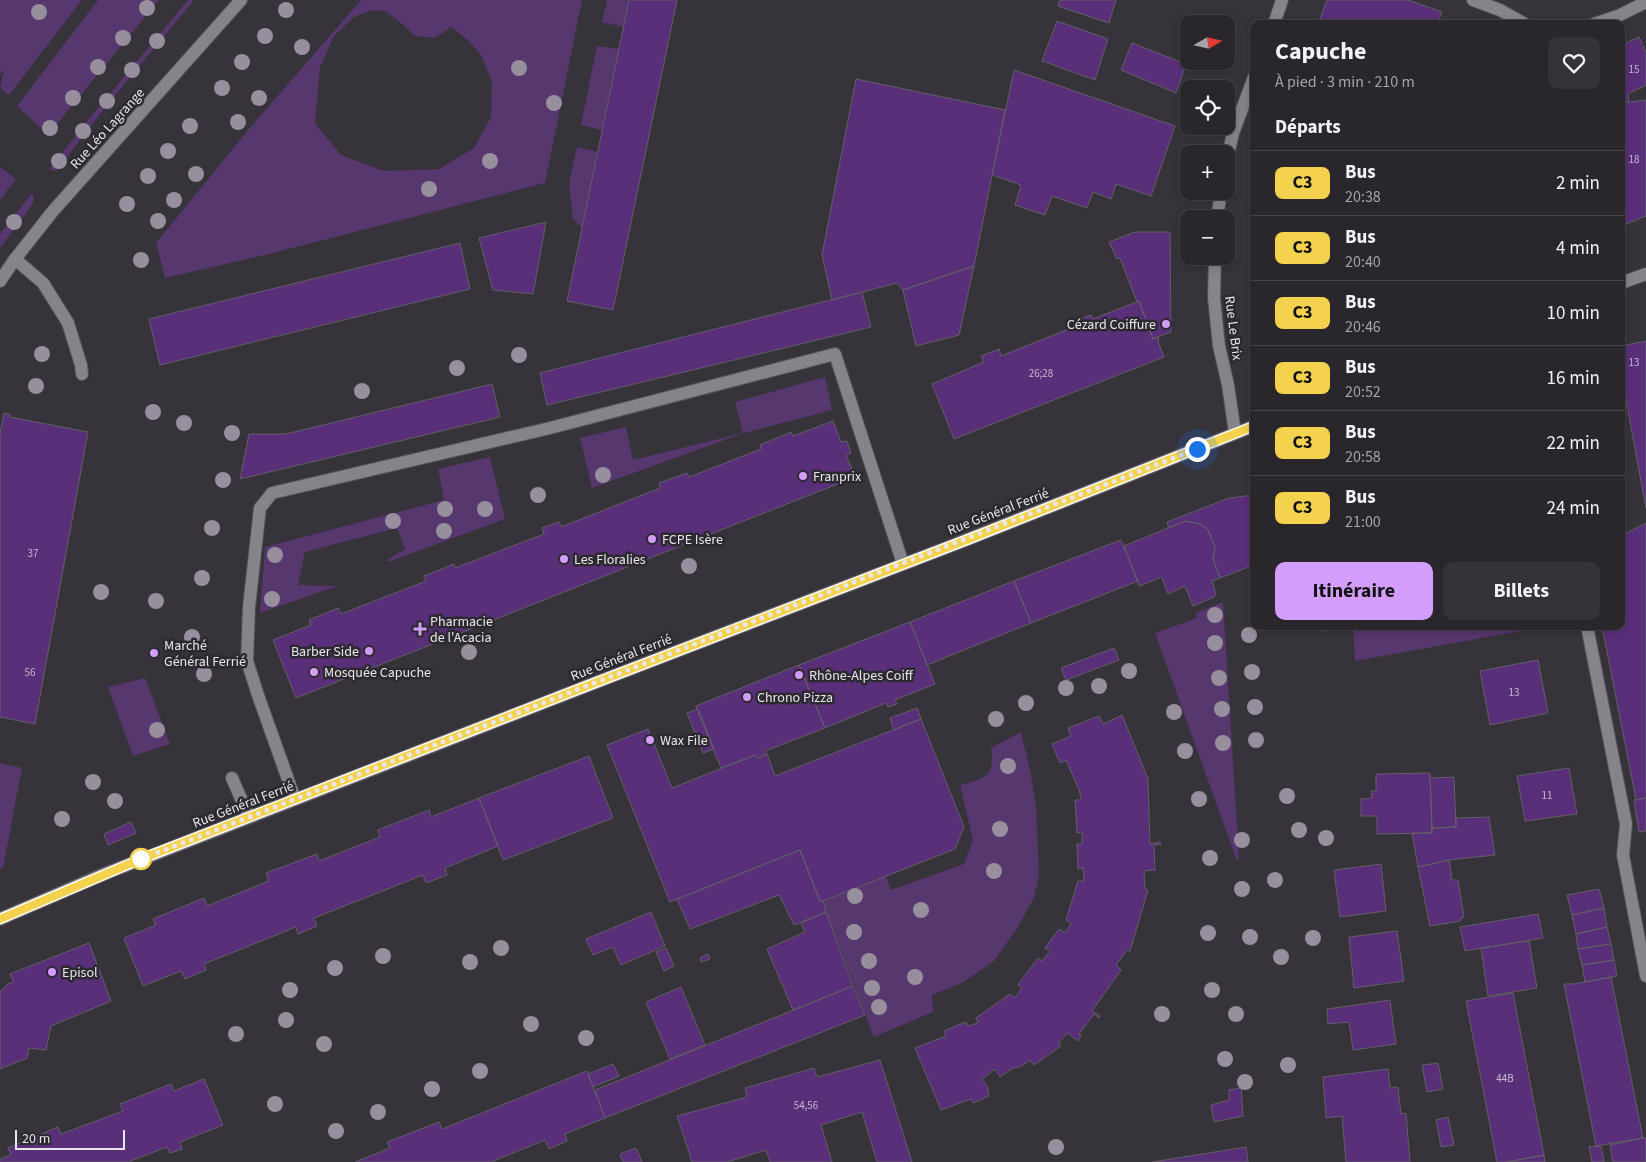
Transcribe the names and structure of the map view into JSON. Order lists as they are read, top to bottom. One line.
{"streets":{"street":["Rue Léo Lagrange","Rue Le Brix","Rue Général Ferrié"]},"crossings":[["Rue Le Brix","Rue Général Ferrié"]],"places":{"other":["Cézard Coiffure","Franprix","FCPE Isère","Les Floralies","Barber Side","Marché Général Ferrié","Mosquée Capuche","Rhône-Alpes Coiff","Chrono Pizza","Wax File","Episol"],"health":["Pharmacie de l'Acacia"]},"lines":["bus line C3"],"house_numbers":["15","18","13","26;28","37","56","13","11","44B","54,56"],"scale_bar":"20 m","north":"right","page":{"map_buttons":["+","−"],"heading":[["Capuche","À pied · 3 min · 210 m"],"Départs"],"list":[{"mark":"C3","name":"Bus","note":"20:38","value":"2 min"},{"mark":"C3","name":"Bus","note":"20:40","value":"4 min"},{"mark":"C3","name":"Bus","note":"20:46","value":"10 min"},{"mark":"C3","name":"Bus","note":"20:52","value":"16 min"},{"mark":"C3","name":"Bus","note":"20:58","value":"22 min"},{"mark":"C3","name":"Bus","note":"21:00","value":"24 min"}],"buttons":["Itinéraire","Billets"],"scale":"20 m"}}
